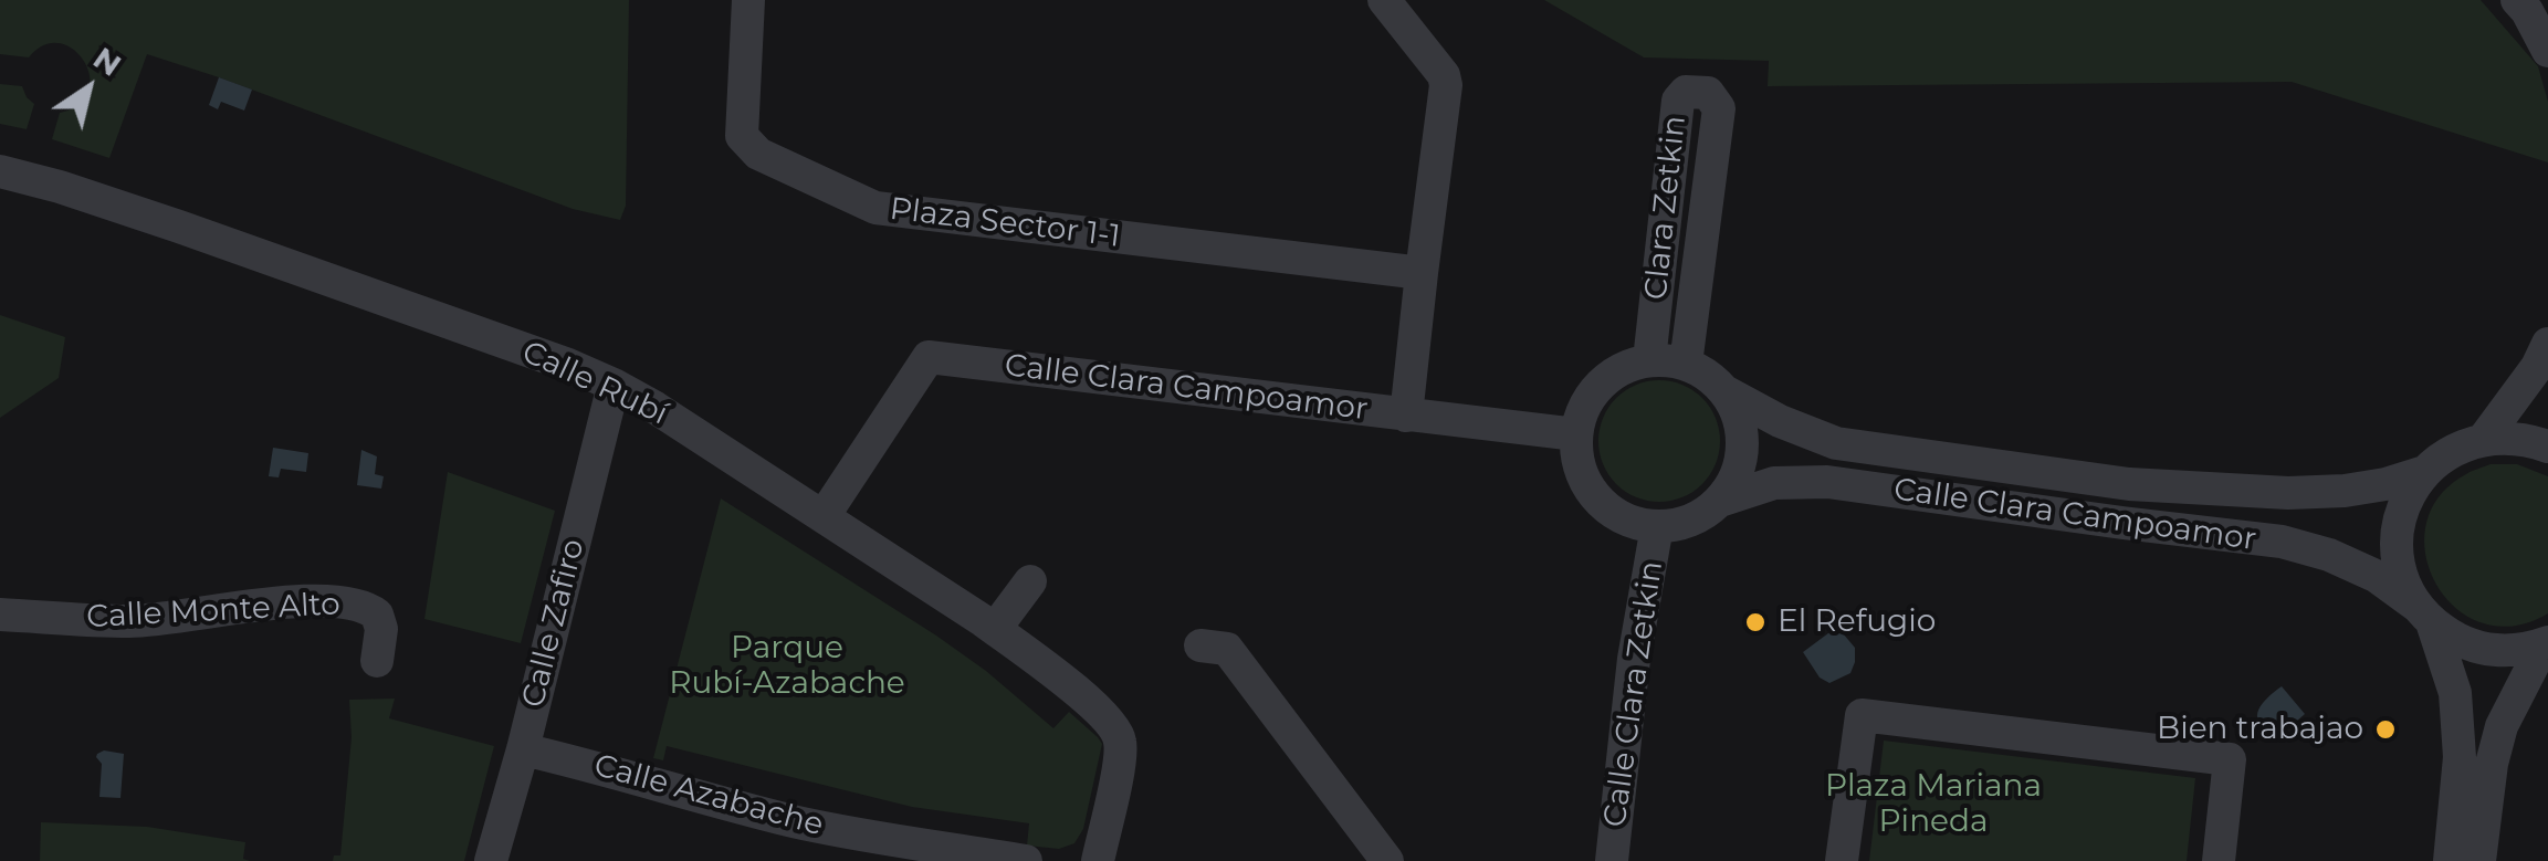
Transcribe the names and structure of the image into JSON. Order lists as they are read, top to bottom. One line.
{"streets":{"street":["Clara Zetkin","Plaza Sector 1-1","Calle Rubí","Calle Clara Campoamor","Calle Monte Alto","Calle Zafiro","Calle Clara Zetkin","Calle Azabache"]},"crossings":[["Clara Zetkin","Calle Clara Campoamor"],["Clara Zetkin","Calle Clara Zetkin"],["Calle Rubí","Calle Clara Campoamor"],["Calle Rubí","Calle Zafiro"],["Calle Clara Campoamor","Calle Clara Zetkin"],["Calle Zafiro","Calle Azabache"]],"parks":["Parque Rubí-Azabache","Plaza Mariana Pineda"],"places":["El Refugio","Bien trabajao"],"north":"top right"}
